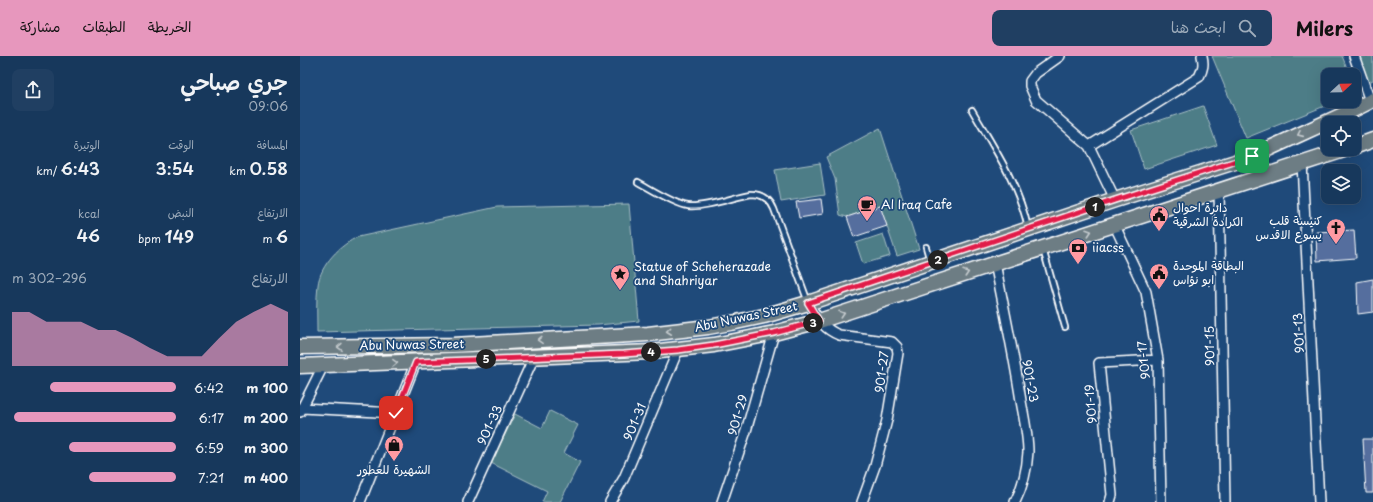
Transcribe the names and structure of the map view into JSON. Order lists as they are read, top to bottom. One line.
{"streets":{"main road":["Abu Nuwas Street"],"street":["901-13","901-15","901-17","901-27","901-23","901-19","901-29","901-31","901-33"]},"crossings":[["Abu Nuwas Street","901-13"],["Abu Nuwas Street","901-15"],["Abu Nuwas Street","901-17"],["Abu Nuwas Street","901-27"],["Abu Nuwas Street","901-23"],["Abu Nuwas Street","901-29"],["Abu Nuwas Street","901-31"],["Abu Nuwas Street","901-33"],["901-17","901-19"]],"places":{"cafe":["Al Iraq Cafe"],"public building":["دائرة احوال الكرادة الشرقية","البطاقة الموحدة ابو نؤاس"],"church":["كنيسة قلب يسوع الاقدس"],"bank":["iiacss"],"place":["Statue of Scheherazade and Shahriyar"],"shop":["الشهيرة للعطور"]},"north":"right","page":{"header":"Milers","search":"ابحث هنا","nav":["الخريطة","الطبقات","مشاركة"],"heading":["جري صباحي","09:06"],"stats":[["المسافة","0.58 km"],["الوقت","3:54"],["الوتيرة","6:43 /km"],["الارتفاع","6 m"],["النبض","149 bpm"],["kcal","46"]],"pins":["1","2","3","4","5"],"chart":["الارتفاع","296–302 m"],"list":[{"name":"100 m","note":"6:42"},{"name":"200 m","note":"6:17"},{"name":"300 m","note":"6:59"},{"name":"400 m","note":"7:21"}]}}
